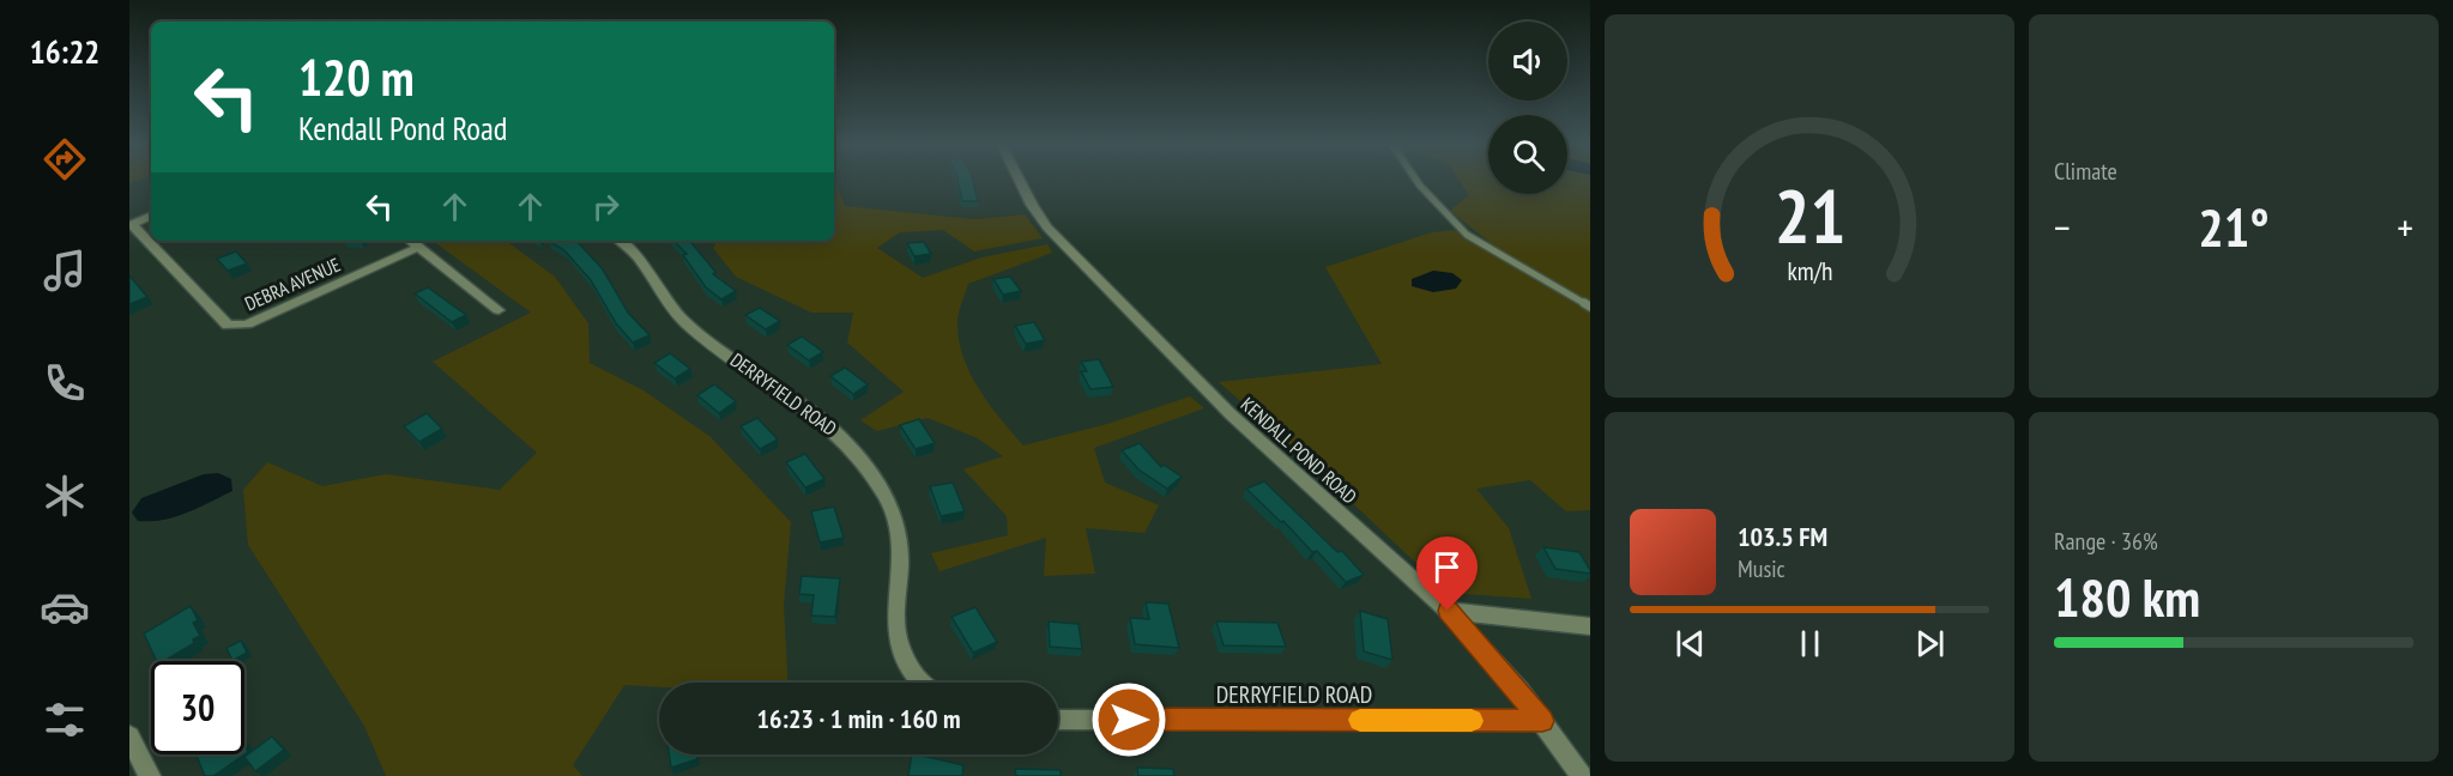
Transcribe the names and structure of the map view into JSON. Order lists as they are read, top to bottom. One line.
{"streets":{"street":["DEBRA AVENUE","DERRYFIELD ROAD","KENDALL POND ROAD"]},"crossings":[["DERRYFIELD ROAD","KENDALL POND ROAD"]],"page":{"tabs":"16:22","tile":["Climate",["Range · 36%","180 km"]],"turn":["120 m","Kendall Pond Road"],"heat":["−","21°","+"],"song":["103.5 FM","Music"],"limit":"30","trip":"16:23 · 1 min · 160 m","gauge":["21","km/h"]}}
